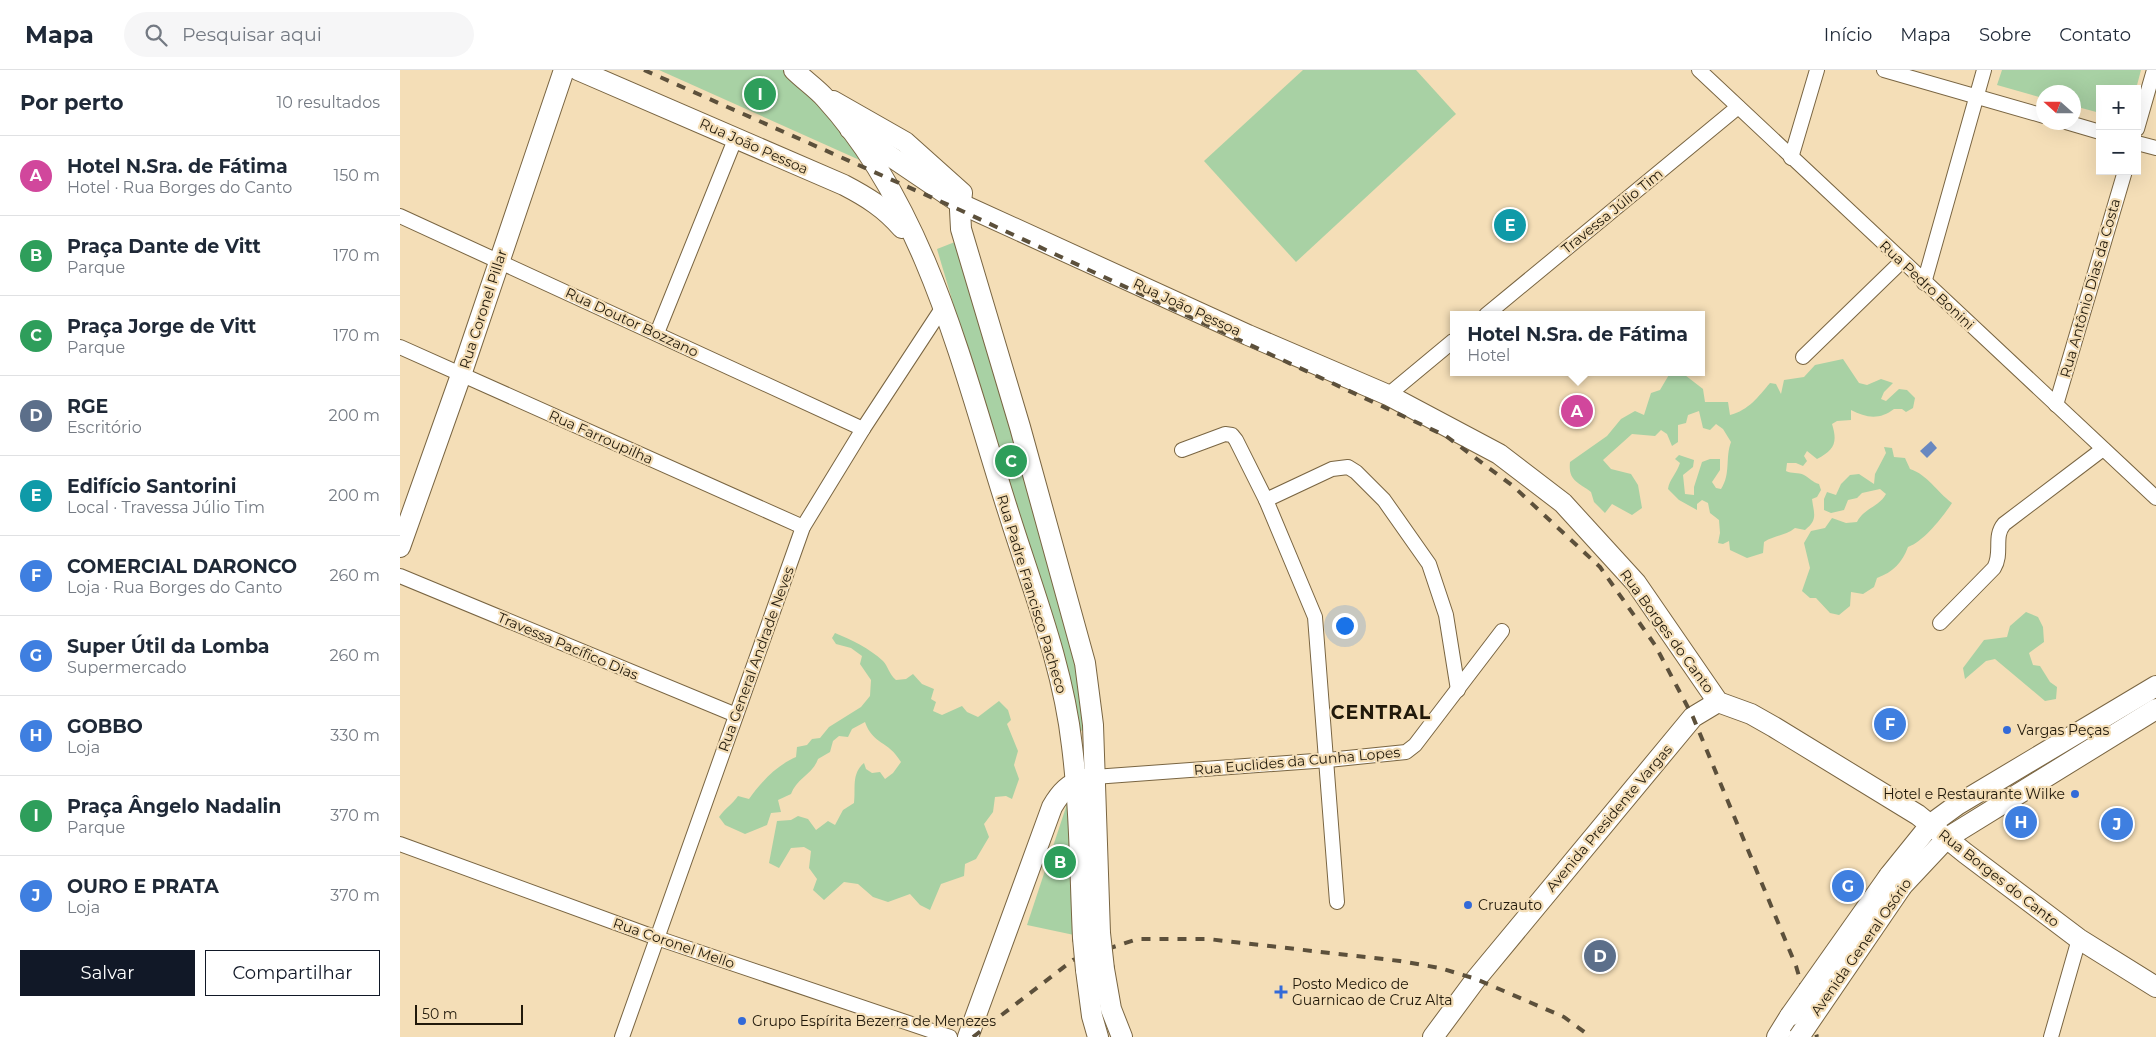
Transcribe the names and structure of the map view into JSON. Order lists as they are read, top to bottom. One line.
{"streets":{"main road":["Rua João Pessoa","Rua Coronel Pillar","Rua Padre Francisco Pacheco","Rua Borges do Canto","Avenida Presidente Vargas","Avenida General Osório"],"street":["Travessa Júlio Tim","Rua Pedro Bonini","Rua Antônio Dias da Costa","Rua Doutor Bozzano","Rua Farroupilha","Travessa Pacífico Dias","Rua General Andrade Neves","Rua Euclides da Cunha Lopes","Rua Coronel Mello"]},"crossings":[["Rua João Pessoa","Rua Padre Francisco Pacheco"],["Rua João Pessoa","Rua Borges do Canto"],["Travessa Júlio Tim","Rua Pedro Bonini"],["Rua Pedro Bonini","Rua Antônio Dias da Costa"],["Rua Coronel Pillar","Rua Doutor Bozzano"],["Rua Coronel Pillar","Rua Farroupilha"],["Rua Doutor Bozzano","Rua General Andrade Neves"],["Rua Farroupilha","Rua General Andrade Neves"],["Rua Padre Francisco Pacheco","Rua General Andrade Neves"],["Rua Padre Francisco Pacheco","Rua Euclides da Cunha Lopes"],["Rua Borges do Canto","Avenida Presidente Vargas"],["Rua Borges do Canto","Avenida General Osório"],["Travessa Pacífico Dias","Rua General Andrade Neves"],["Rua General Andrade Neves","Rua Coronel Mello"]],"districts":["CENTRAL"],"places":{"other":["Vargas Peças","Hotel e Restaurante Wilke","Cruzauto","Grupo Espírita Bezerra de Menezes"],"health":["Posto Medico de Guarnicao de Cruz Alta"]},"scale_bar":"50 m","north":"left","page":{"header":"Mapa","search":"Pesquisar aqui","nav":["Início","Mapa","Sobre","Contato"],"heading":["Por perto","10 resultados"],"pins":["I","E","A","C","F","H","J","B","G","D"],"map_buttons":["+","−"],"list":[{"mark":"A","name":"Hotel N.Sra. de Fátima","note":"Hotel · Rua Borges do Canto","value":"150 m"},{"mark":"B","name":"Praça Dante de Vitt","note":"Parque","value":"170 m"},{"mark":"C","name":"Praça Jorge de Vitt","note":"Parque","value":"170 m"},{"mark":"D","name":"RGE","note":"Escritório","value":"200 m"},{"mark":"E","name":"Edifício Santorini","note":"Local · Travessa Júlio Tim","value":"200 m"},{"mark":"F","name":"COMERCIAL DARONCO","note":"Loja · Rua Borges do Canto","value":"260 m"},{"mark":"G","name":"Super Útil da Lomba","note":"Supermercado","value":"260 m"},{"mark":"H","name":"GOBBO","note":"Loja","value":"330 m"},{"mark":"I","name":"Praça Ângelo Nadalin","note":"Parque","value":"370 m"},{"mark":"J","name":"OURO E PRATA","note":"Loja","value":"370 m"}],"popup":["Hotel N.Sra. de Fátima","Hotel"],"buttons":["Salvar","Compartilhar"],"scale":"50 m"}}
